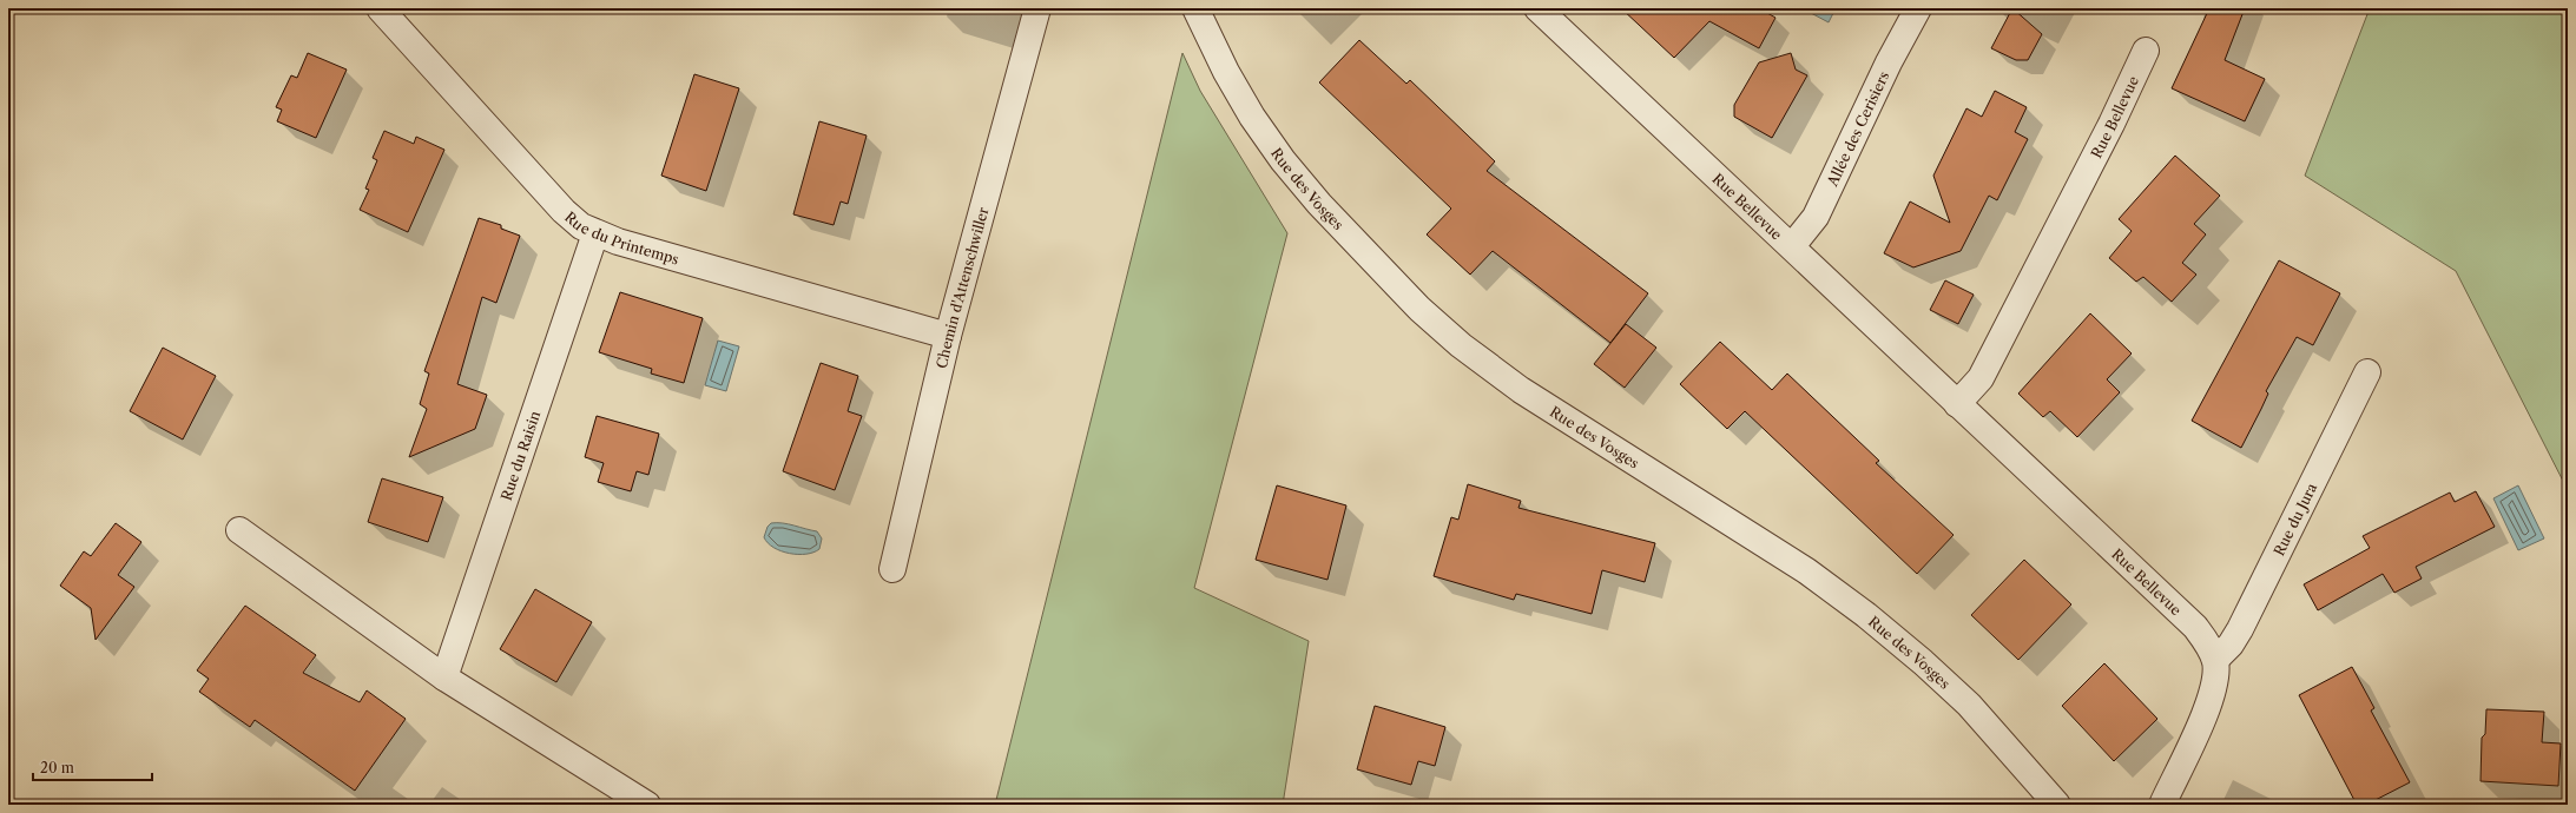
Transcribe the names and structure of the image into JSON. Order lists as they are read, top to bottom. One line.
{"streets":{"street":["Rue Bellevue","Allée des Cerisiers","Rue des Vosges","Rue du Printemps","Chemin d'Attenschwiller","Rue du Raisin","Rue du Jura"]},"crossings":[["Rue Bellevue","Allée des Cerisiers"],["Rue Bellevue","Rue du Jura"],["Rue du Printemps","Chemin d'Attenschwiller"],["Rue du Printemps","Rue du Raisin"]],"scale_bar":"20 m"}
